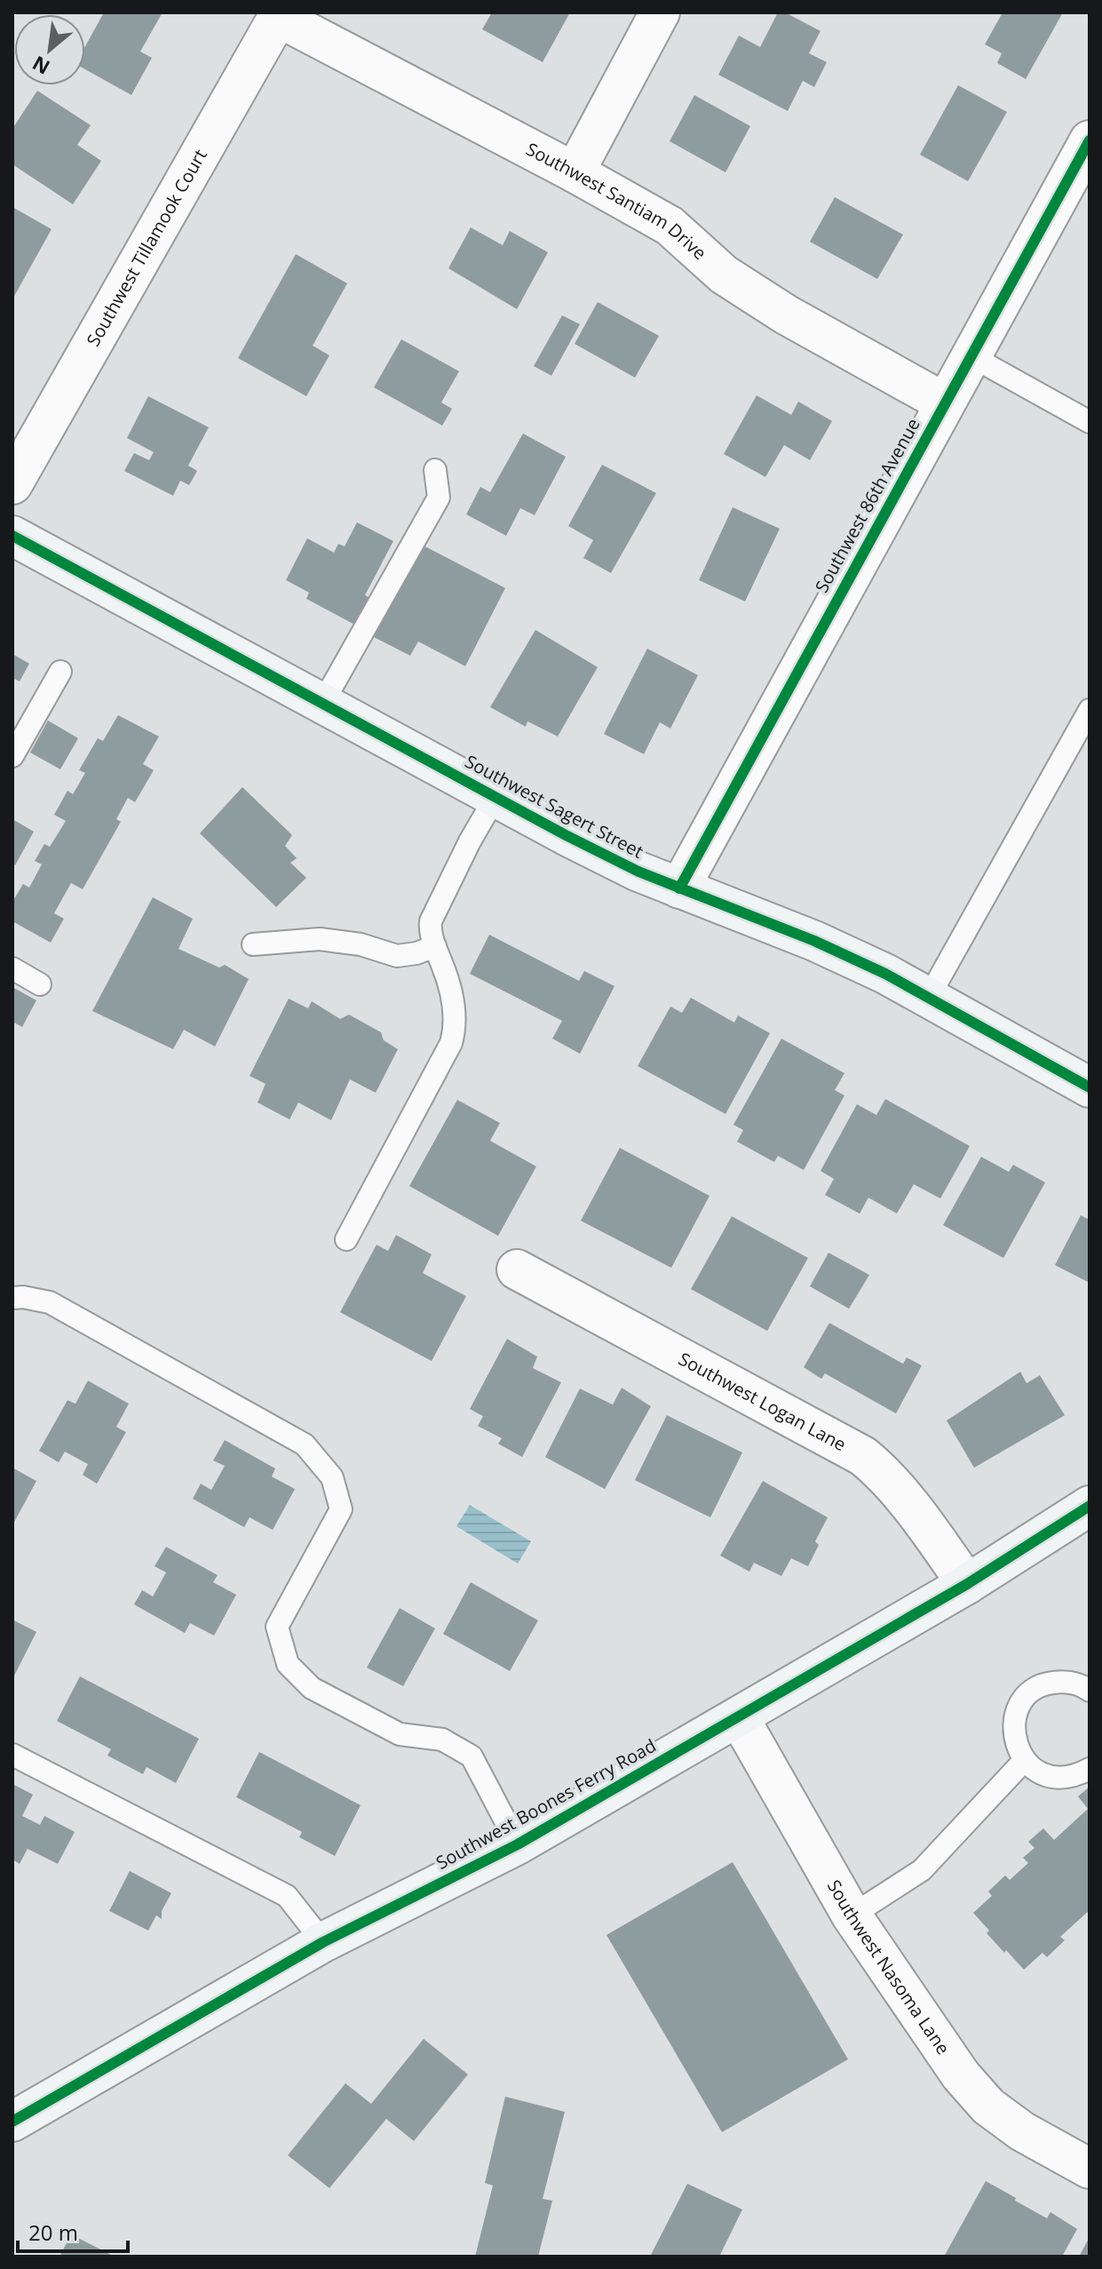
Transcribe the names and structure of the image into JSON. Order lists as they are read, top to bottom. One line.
{"streets":{"main road":["Southwest Sagert Street","Southwest Boones Ferry Road"],"street":["Southwest Santiam Drive","Southwest Tillamook Court","Southwest 86th Avenue","Southwest Logan Lane","Southwest Nasoma Lane"]},"crossings":[["Southwest Santiam Drive","Southwest Tillamook Court"],["Southwest Santiam Drive","Southwest 86th Avenue"],["Southwest 86th Avenue","Southwest Sagert Street"],["Southwest Logan Lane","Southwest Boones Ferry Road"],["Southwest Boones Ferry Road","Southwest Nasoma Lane"]],"scale_bar":"20 m","north":"bottom left"}
